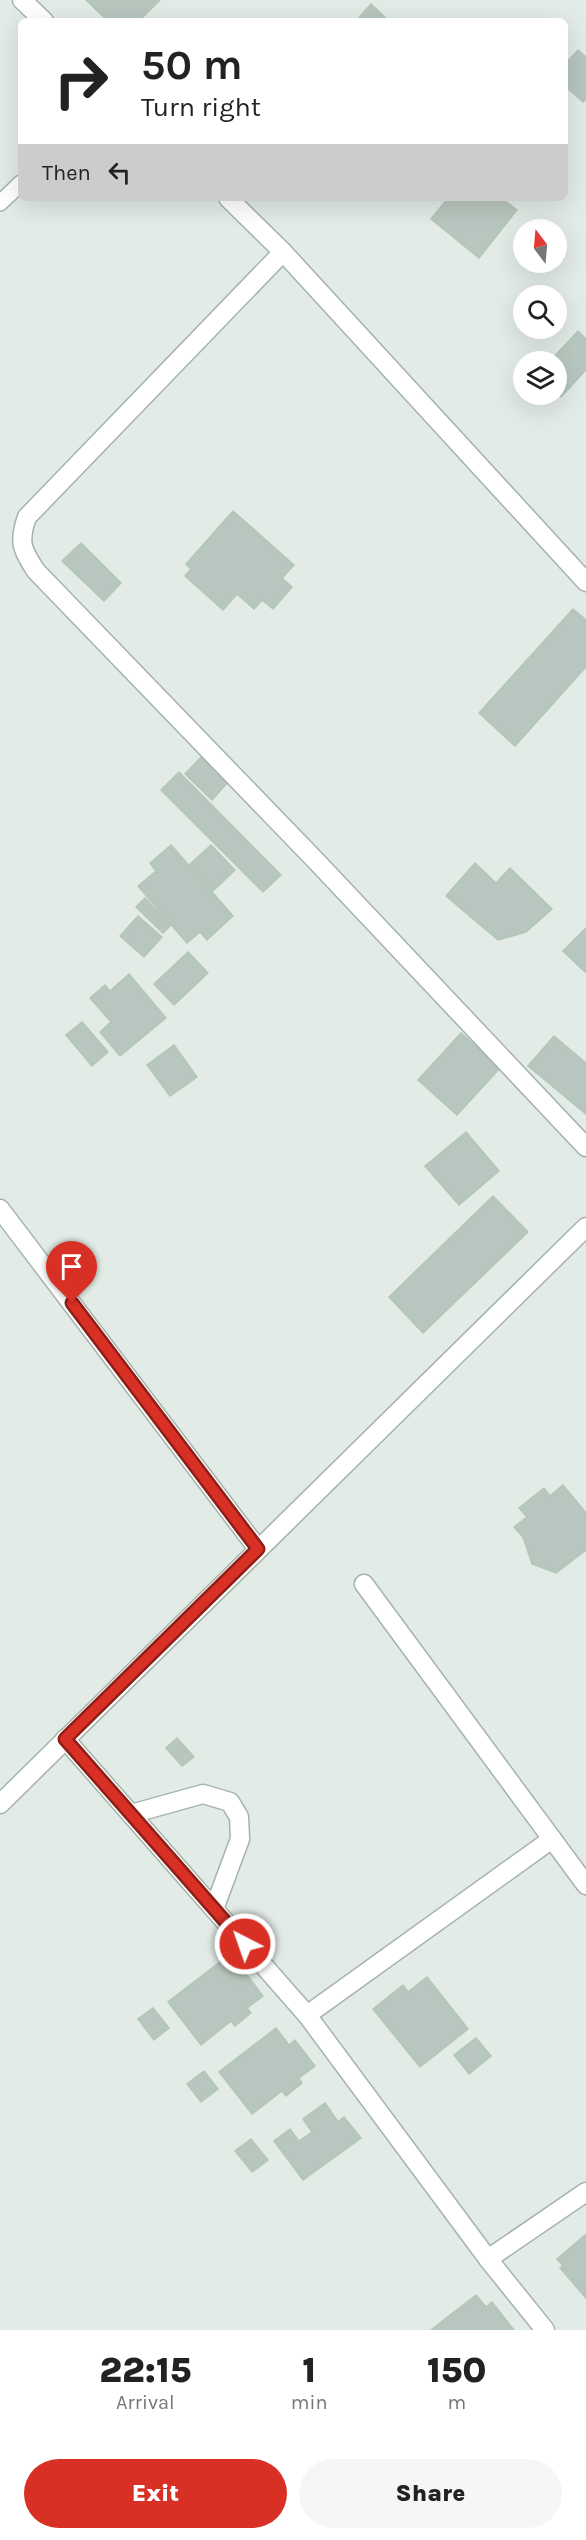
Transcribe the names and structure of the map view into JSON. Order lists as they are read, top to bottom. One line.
{"north":"top","page":{"turn":["50 m","Turn right"],"then":"Then","eta":["22:15","Arrival","1","min","150","m"],"buttons":["Exit","Share"]}}
